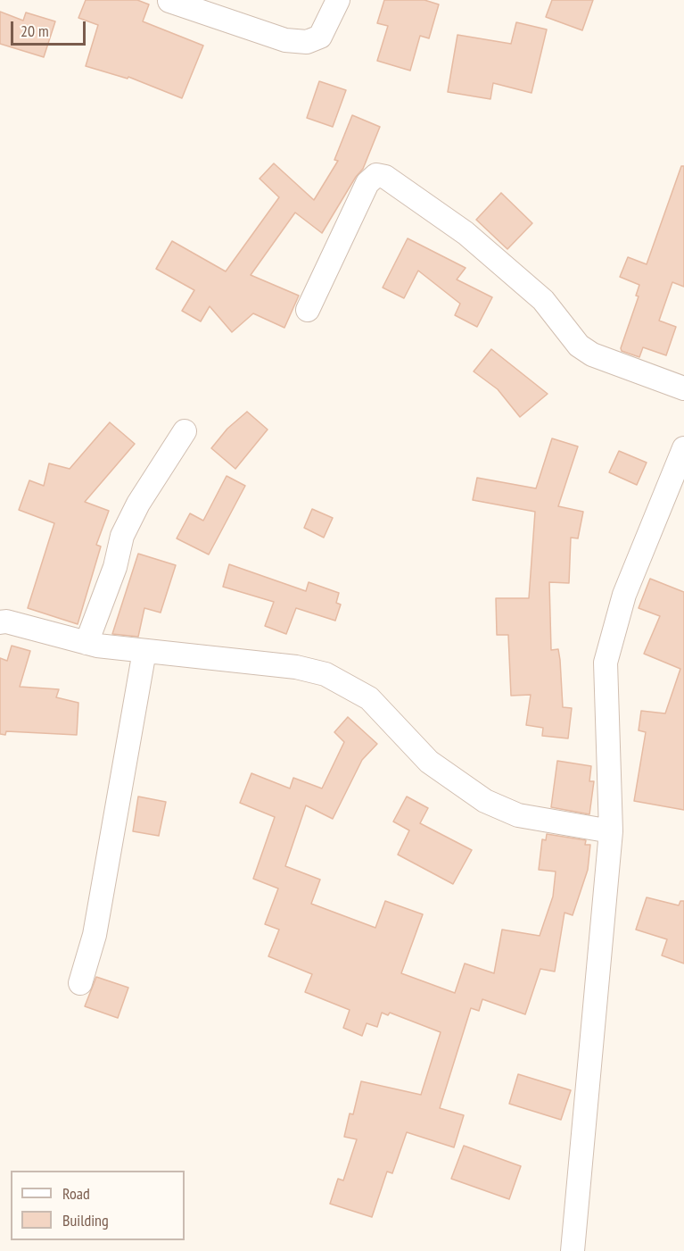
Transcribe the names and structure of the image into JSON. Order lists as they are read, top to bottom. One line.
{"legend":["Road","Building"],"scale_bar":"20 m"}
